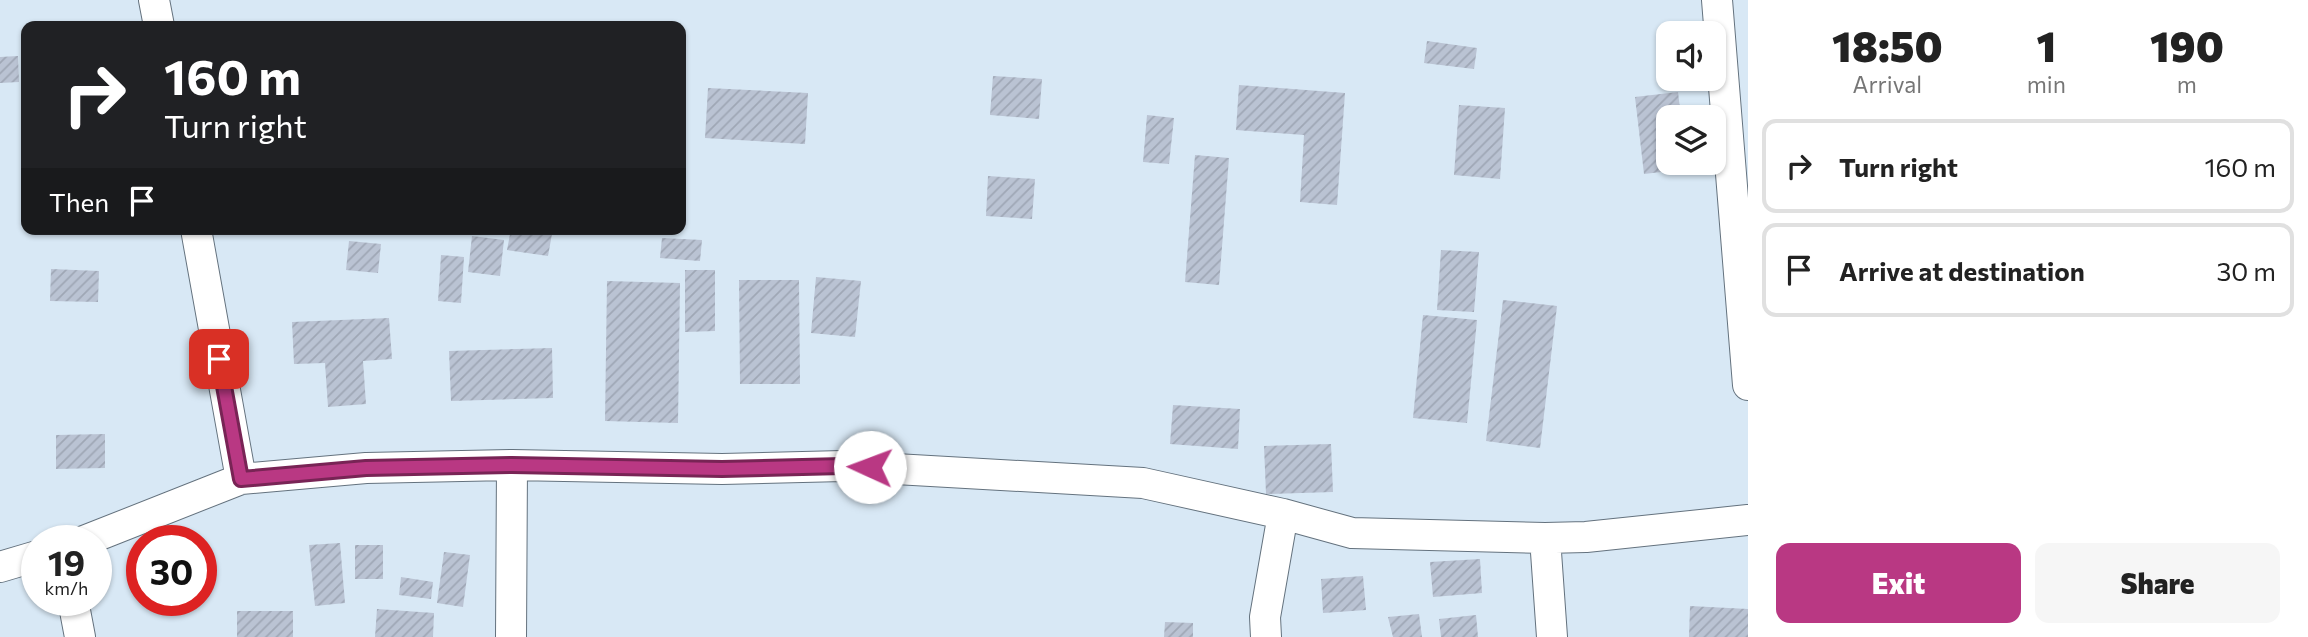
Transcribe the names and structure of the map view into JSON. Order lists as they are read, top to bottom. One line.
{"page":{"eta":["18:50","Arrival","1","min","190","m"],"turn":["160 m","Turn right"],"list":[{"name":"Turn right","value":"160 m"},{"name":"Arrive at destination","value":"30 m"}],"then":"Then","speed":"19 km/h","limit":"30","buttons":["Exit","Share"]}}
